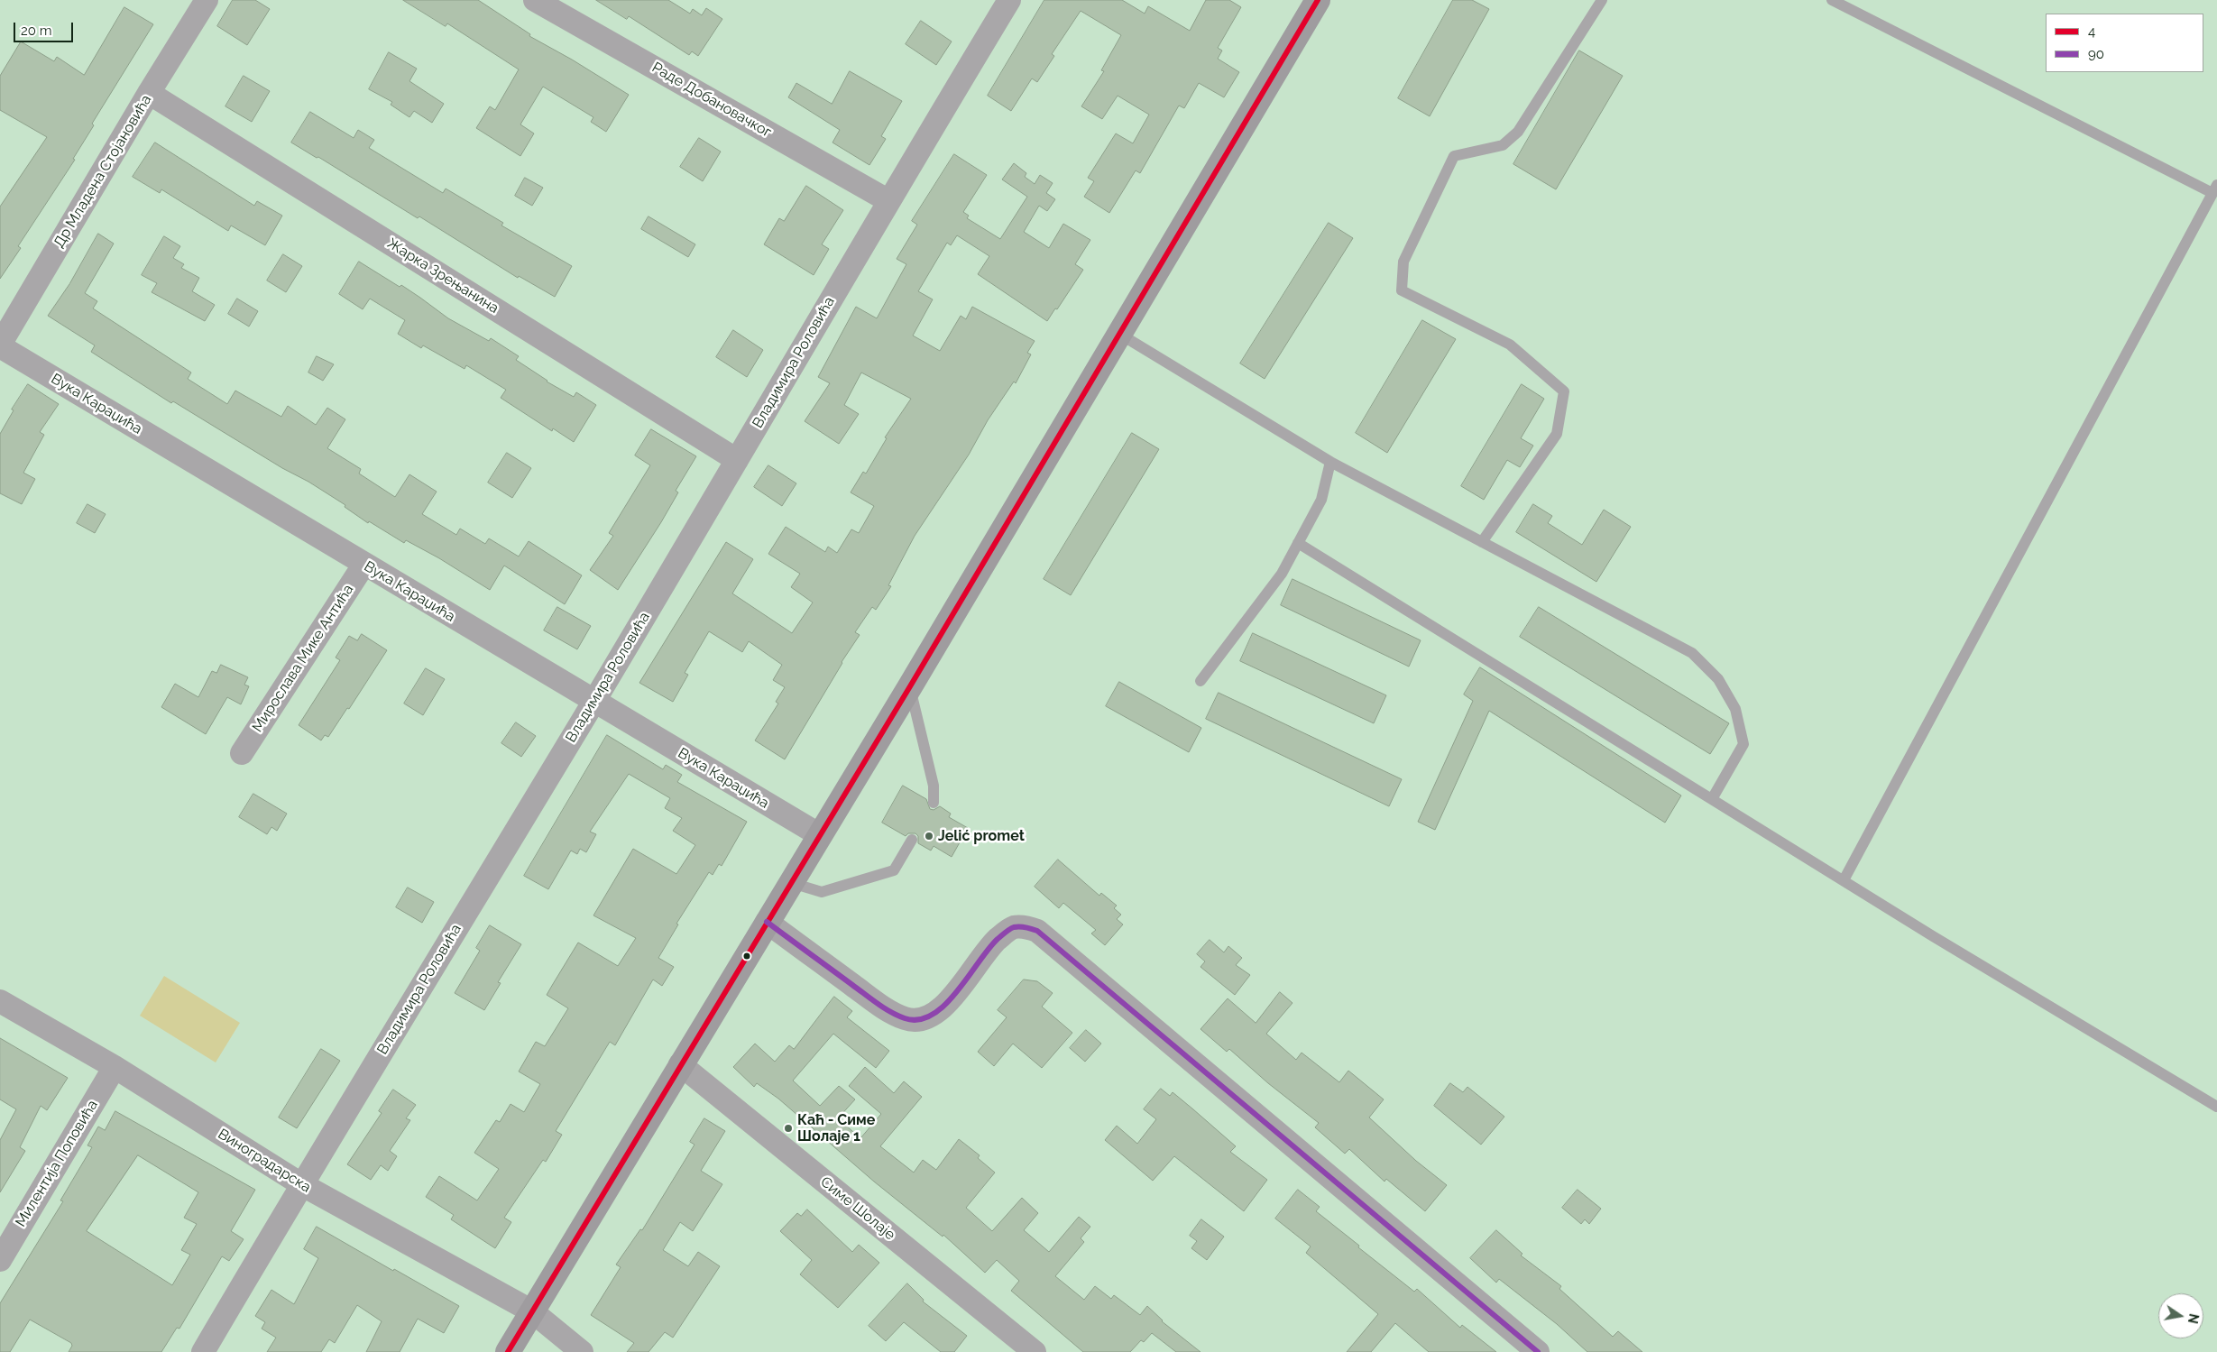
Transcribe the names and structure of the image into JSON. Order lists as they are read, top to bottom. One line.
{"streets":{"street":["Раде Добановачког","Др Младена Стојановића","Жарка Зрењанина","Владимира Роловића","Вука Караџића","Мирослава Мике Антића","Виноградарска","Милентија Поповића","Симе Шолаје"]},"crossings":[["Раде Добановачког","Владимира Роловића"],["Др Младена Стојановића","Жарка Зрењанина"],["Др Младена Стојановића","Вука Караџића"],["Жарка Зрењанина","Владимира Роловића"],["Владимира Роловића","Вука Караџића"],["Владимира Роловића","Виноградарска"],["Вука Караџића","Мирослава Мике Антића"],["Виноградарска","Милентија Поповића"]],"places":["Jelić promet","Каћ - Симе Шолаје 1"],"lines":["transit line 4","transit line 90"],"legend":["4","90"],"scale_bar":"20 m","north":"right"}
